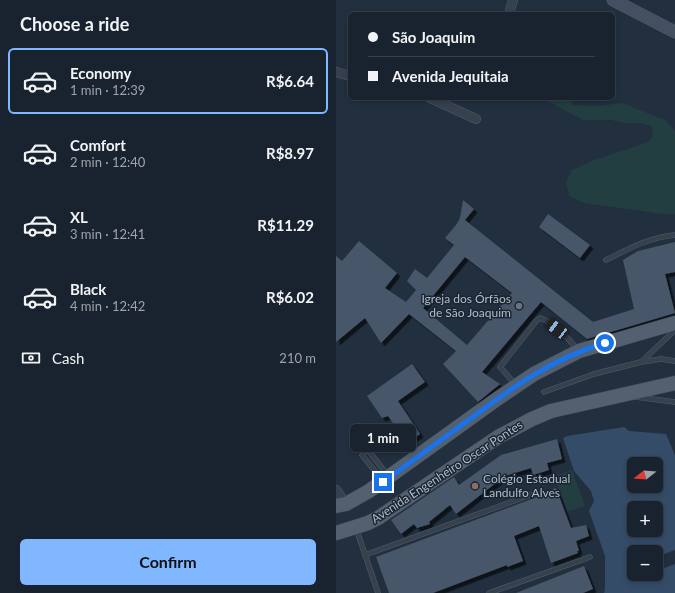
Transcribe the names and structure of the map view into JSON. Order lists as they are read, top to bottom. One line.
{"streets":{"main road":["Avenida Engenheiro Oscar Pontes"]},"places":["Igreja dos Órfãos de São Joaquim","Colégio Estadual Landulfo Alves"],"north":"left","page":{"heading":"Choose a ride","banner":["São Joaquim","Avenida Jequitaia"],"list":[{"name":"Economy","note":"1 min · 12:39","value":"R$6.64"},{"name":"Comfort","note":"2 min · 12:40","value":"R$8.97"},{"name":"XL","note":"3 min · 12:41","value":"R$11.29"},{"name":"Black","note":"4 min · 12:42","value":"R$6.02"}],"pay":["Cash","210 m"],"bubble":"1 min","map_buttons":["+","−"],"buttons":"Confirm"}}
